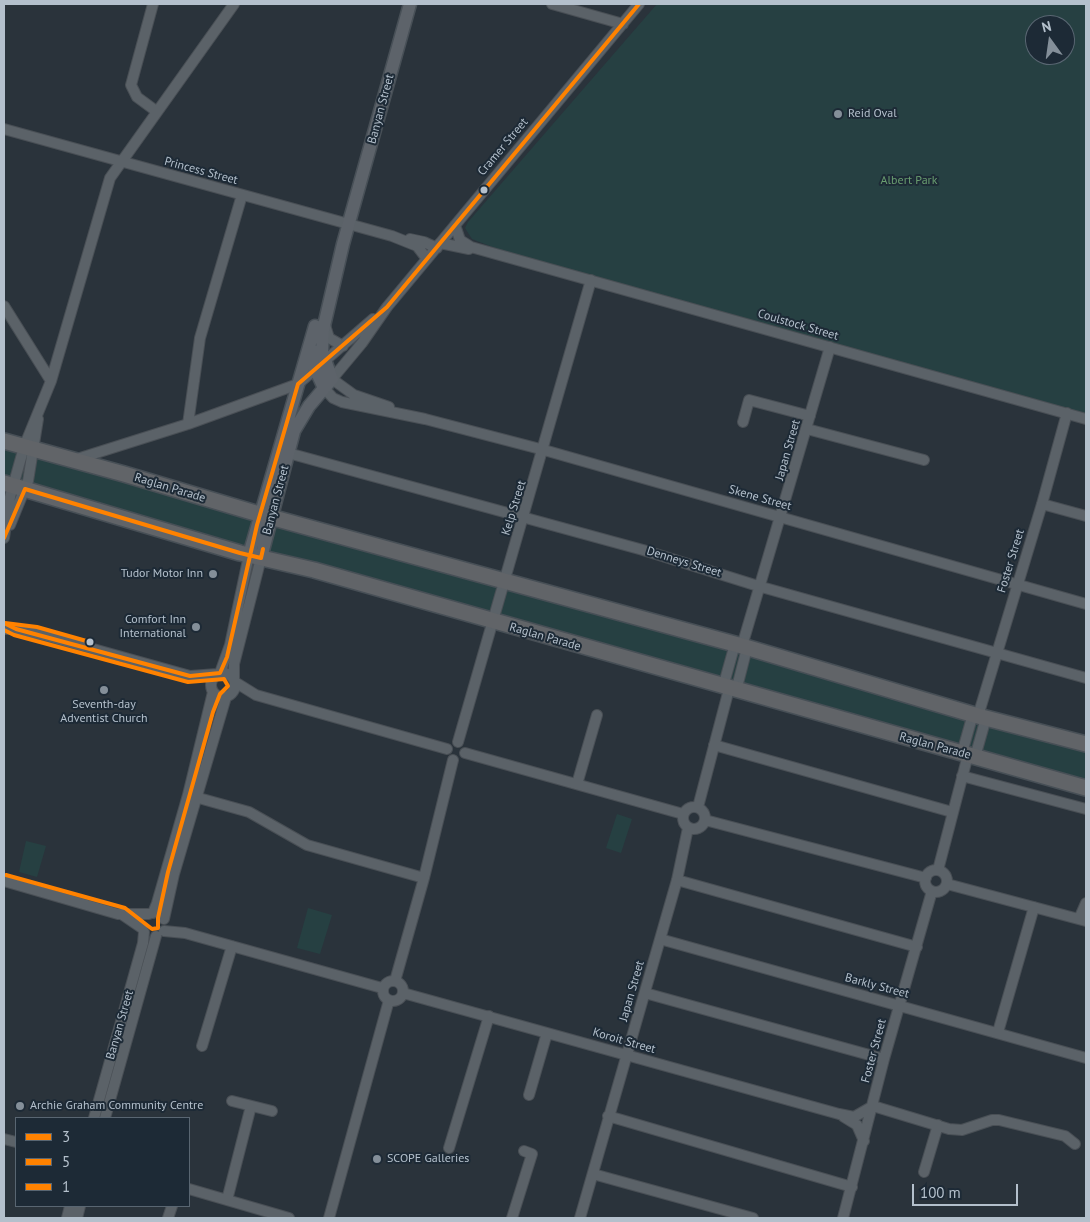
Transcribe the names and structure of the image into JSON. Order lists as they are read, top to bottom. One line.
{"streets":{"highway":["Raglan Parade"],"main road":["Banyan Street"],"street":["Cramer Street","Princess Street","Coulstock Street","Japan Street","Skene Street","Kelp Street","Foster Street","Denneys Street","Barkly Street","Koroit Street"]},"crossings":[["Banyan Street","Cramer Street"],["Banyan Street","Princess Street"],["Banyan Street","Raglan Parade"],["Banyan Street","Skene Street"],["Banyan Street","Denneys Street"],["Cramer Street","Princess Street"],["Cramer Street","Coulstock Street"],["Cramer Street","Skene Street"],["Princess Street","Coulstock Street"],["Coulstock Street","Japan Street"],["Coulstock Street","Kelp Street"],["Coulstock Street","Foster Street"],["Japan Street","Raglan Parade"],["Japan Street","Skene Street"],["Japan Street","Denneys Street"],["Japan Street","Barkly Street"],["Japan Street","Koroit Street"],["Raglan Parade","Kelp Street"],["Raglan Parade","Foster Street"],["Skene Street","Kelp Street"],["Skene Street","Foster Street"],["Kelp Street","Denneys Street"],["Foster Street","Denneys Street"],["Foster Street","Barkly Street"],["Foster Street","Koroit Street"]],"parks":["Albert Park"],"places":["Reid Oval","Tudor Motor Inn","Comfort Inn International","Seventh-day Adventist Church","Archie Graham Community Centre","SCOPE Galleries"],"lines":["transit line 3","transit line 1","transit line 5"],"legend":["3","5","1"],"scale_bar":"100 m","north":"top"}
